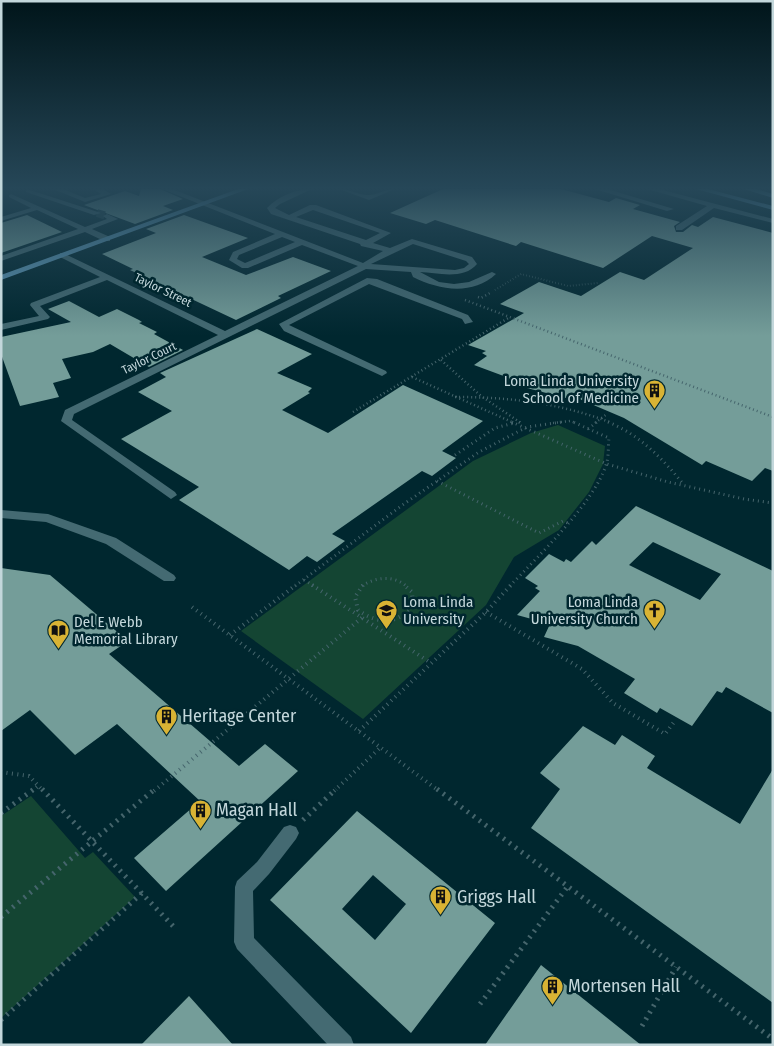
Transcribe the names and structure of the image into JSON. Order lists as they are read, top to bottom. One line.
{"streets":{"street":["Taylor Street","Taylor Court"]},"crossings":[["Taylor Street","Taylor Court"]],"places":{"building":["Loma Linda University School of Medicine","Heritage Center","Magan Hall","Griggs Hall","Mortensen Hall"],"school or university":["Loma Linda University"],"church":["Loma Linda University Church"],"library":["Del E Webb Memorial Library"]}}
